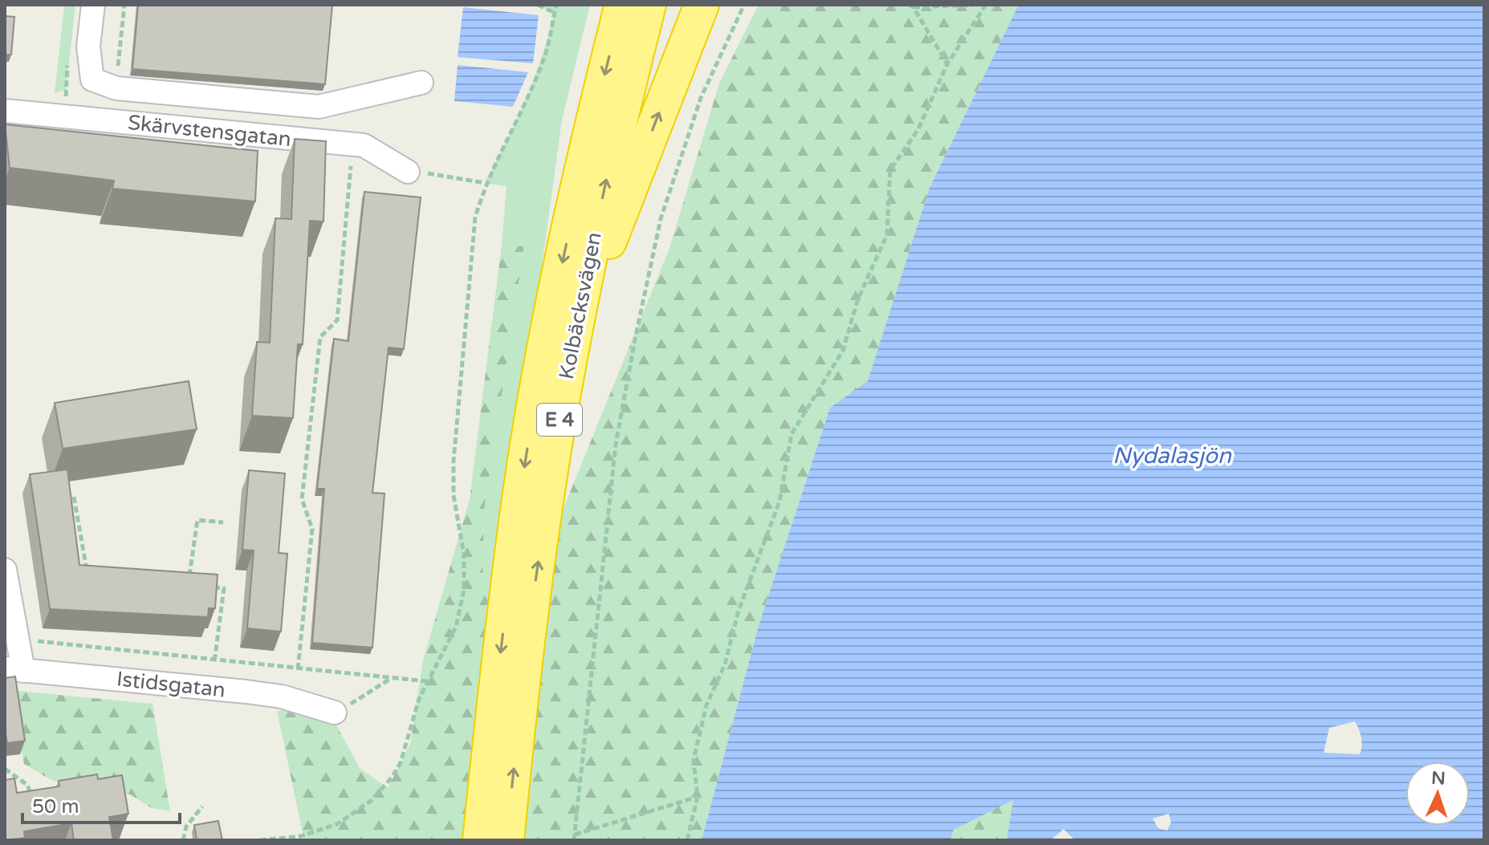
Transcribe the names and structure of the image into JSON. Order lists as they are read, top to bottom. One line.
{"streets":{"highway":["Kolbäcksvägen","E 4"],"street":["Skärvstensgatan","Istidsgatan"]},"water":["Nydalasjön"],"scale_bar":"50 m","north":"top"}
